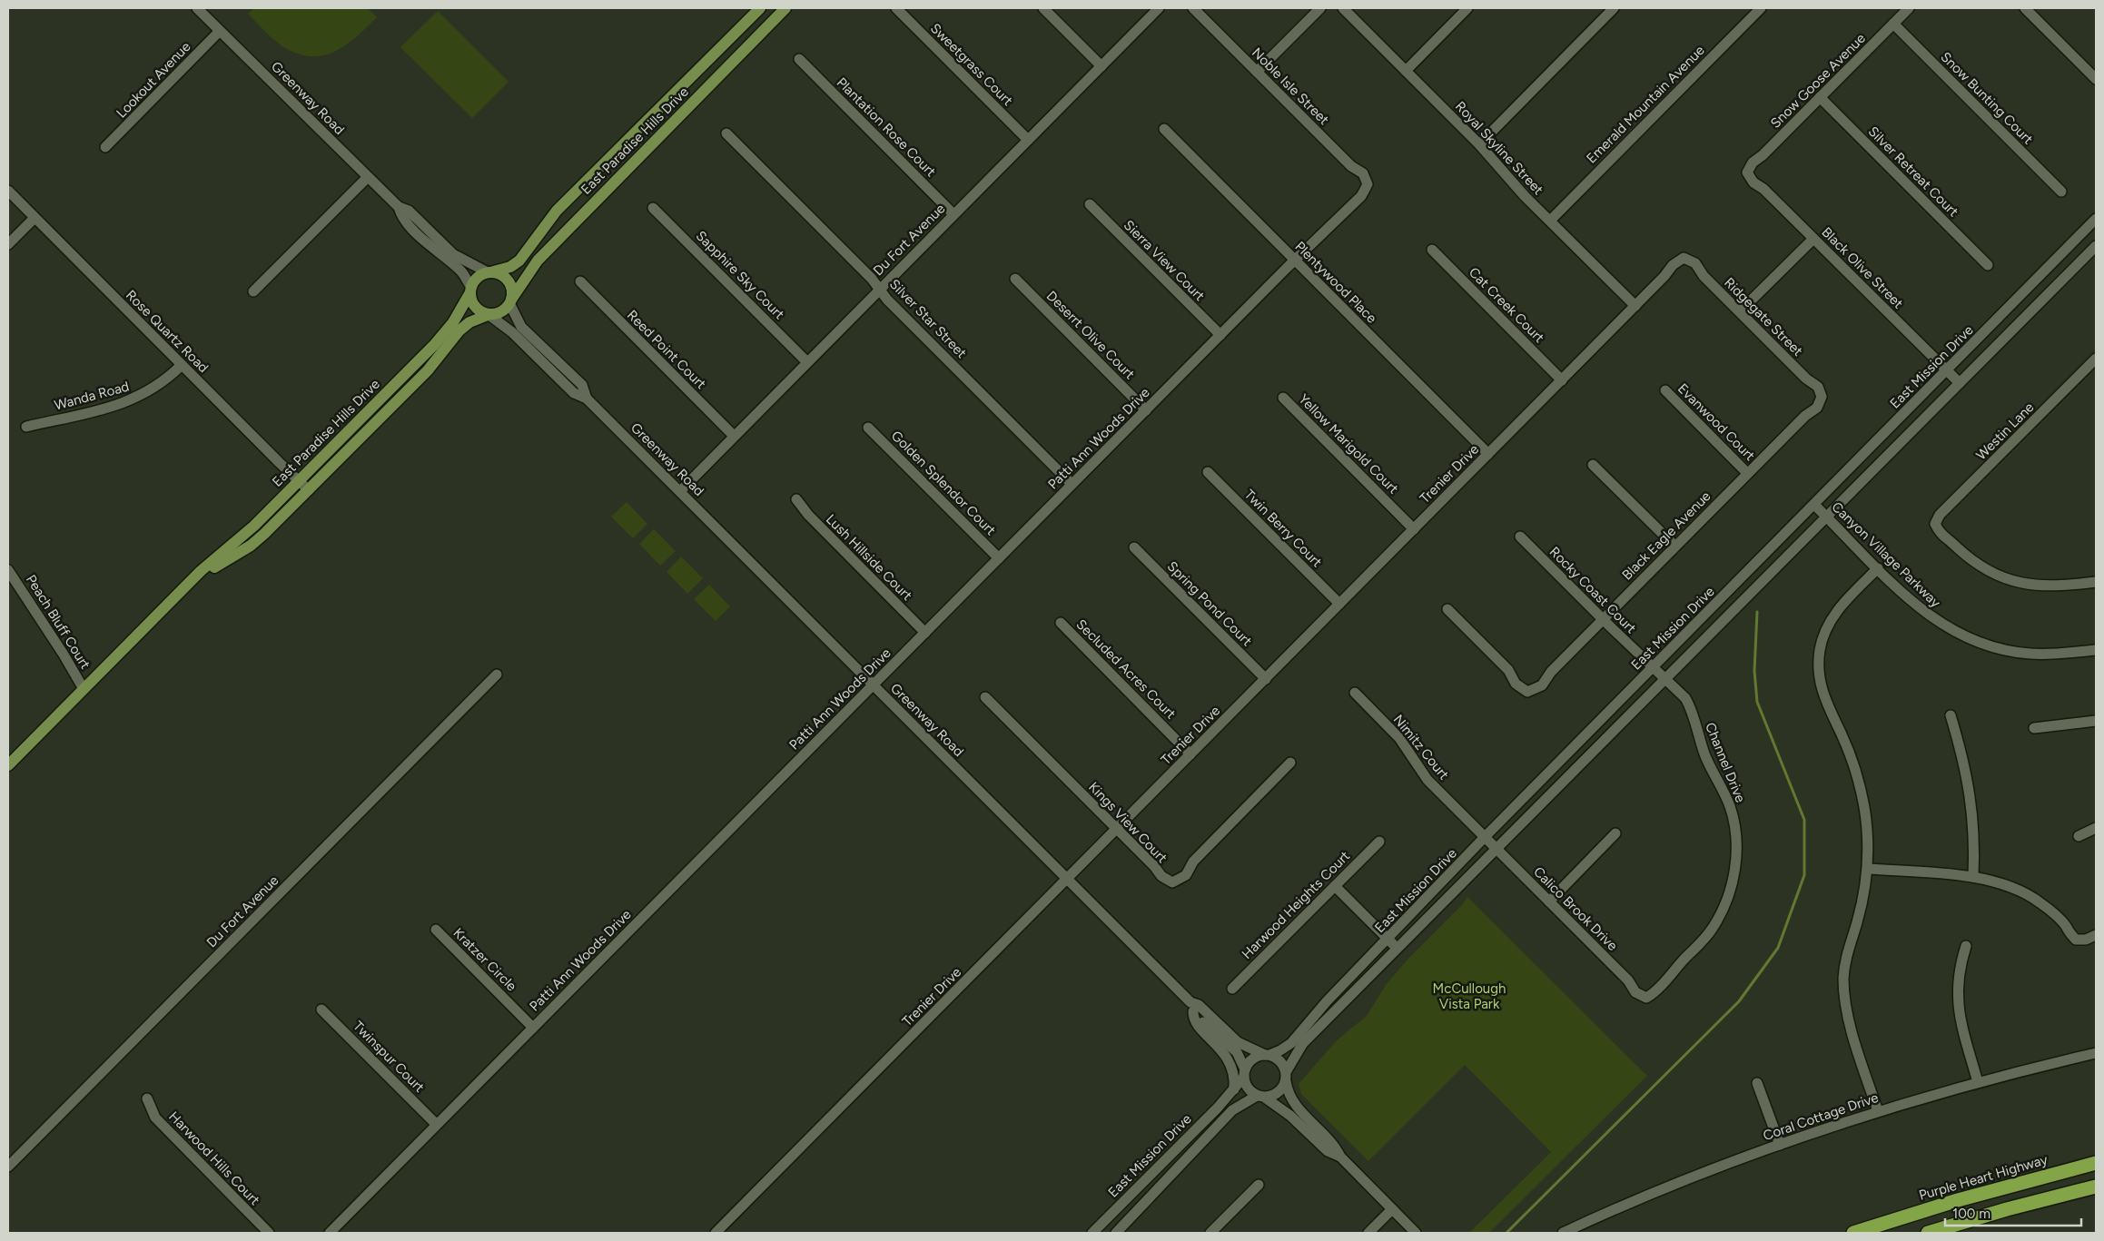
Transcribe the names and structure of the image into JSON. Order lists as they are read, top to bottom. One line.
{"streets":{"highway":["Purple Heart Highway"],"main road":["East Paradise Hills Drive"],"street":["Sweetgrass Court","Lookout Avenue","Snow Goose Avenue","Noble Isle Street","Greenway Road","Snow Bunting Court","Emerald Mountain Avenue","Plantation Rose Court","Royal Skyline Street","Silver Retreat Court","Du Fort Avenue","Sierra View Court","Black Olive Street","Sapphire Sky Court","Plentywood Place","Cat Creek Court","Ridgegate Street","Silver Star Street","Rose Quartz Road","Deserrt Olive Court","Reed Point Court","East Mission Drive","Wanda Road","Evanwood Court","Westin Lane","Patti Ann Woods Drive","Yellow Marigold Court","Trenier Drive","Golden Splendor Court","Twin Berry Court","Black Eagle Avenue","Canyon Village Parkway","Lush Hillside Court","Rocky Coast Court","Spring Pond Court","Peach Bluff Court","Secluded Acres Court","Nimitz Court","Channel Drive","Kings View Court","Harwood Heights Court","Calico Brook Drive","Kratzer Circle","Twinspur Court","Coral Cottage Drive","Harwood Hills Court"]},"crossings":[["Sweetgrass Court","Du Fort Avenue"],["Lookout Avenue","Greenway Road"],["Snow Goose Avenue","Snow Bunting Court"],["Snow Goose Avenue","Silver Retreat Court"],["Snow Goose Avenue","Black Olive Street"],["Noble Isle Street","Patti Ann Woods Drive"],["Greenway Road","East Paradise Hills Drive"],["Greenway Road","Du Fort Avenue"],["Greenway Road","East Mission Drive"],["Greenway Road","Patti Ann Woods Drive"],["Greenway Road","Trenier Drive"],["Emerald Mountain Avenue","Royal Skyline Street"],["Plantation Rose Court","Du Fort Avenue"],["East Paradise Hills Drive","Rose Quartz Road"],["East Paradise Hills Drive","Peach Bluff Court"],["Royal Skyline Street","Trenier Drive"],["Du Fort Avenue","Sapphire Sky Court"],["Du Fort Avenue","Silver Star Street"],["Du Fort Avenue","Reed Point Court"],["Sierra View Court","Patti Ann Woods Drive"],["Black Olive Street","East Mission Drive"],["Plentywood Place","Patti Ann Woods Drive"],["Plentywood Place","Trenier Drive"],["Cat Creek Court","Trenier Drive"],["Ridgegate Street","Trenier Drive"],["Ridgegate Street","Black Eagle Avenue"],["Silver Star Street","Patti Ann Woods Drive"],["Rose Quartz Road","Wanda Road"],["Deserrt Olive Court","Patti Ann Woods Drive"],["East Mission Drive","Canyon Village Parkway"],["East Mission Drive","Rocky Coast Court"],["East Mission Drive","Nimitz Court"],["East Mission Drive","Channel Drive"],["East Mission Drive","Calico Brook Drive"],["Evanwood Court","Black Eagle Avenue"],["Patti Ann Woods Drive","Golden Splendor Court"],["Patti Ann Woods Drive","Lush Hillside Court"],["Patti Ann Woods Drive","Kratzer Circle"],["Patti Ann Woods Drive","Twinspur Court"],["Yellow Marigold Court","Trenier Drive"],["Trenier Drive","Twin Berry Court"],["Trenier Drive","Spring Pond Court"],["Trenier Drive","Secluded Acres Court"],["Trenier Drive","Kings View Court"],["Black Eagle Avenue","Rocky Coast Court"],["Rocky Coast Court","Channel Drive"],["Nimitz Court","Calico Brook Drive"],["Channel Drive","Calico Brook Drive"]],"parks":["McCullough Vista Park"],"scale_bar":"100 m"}
